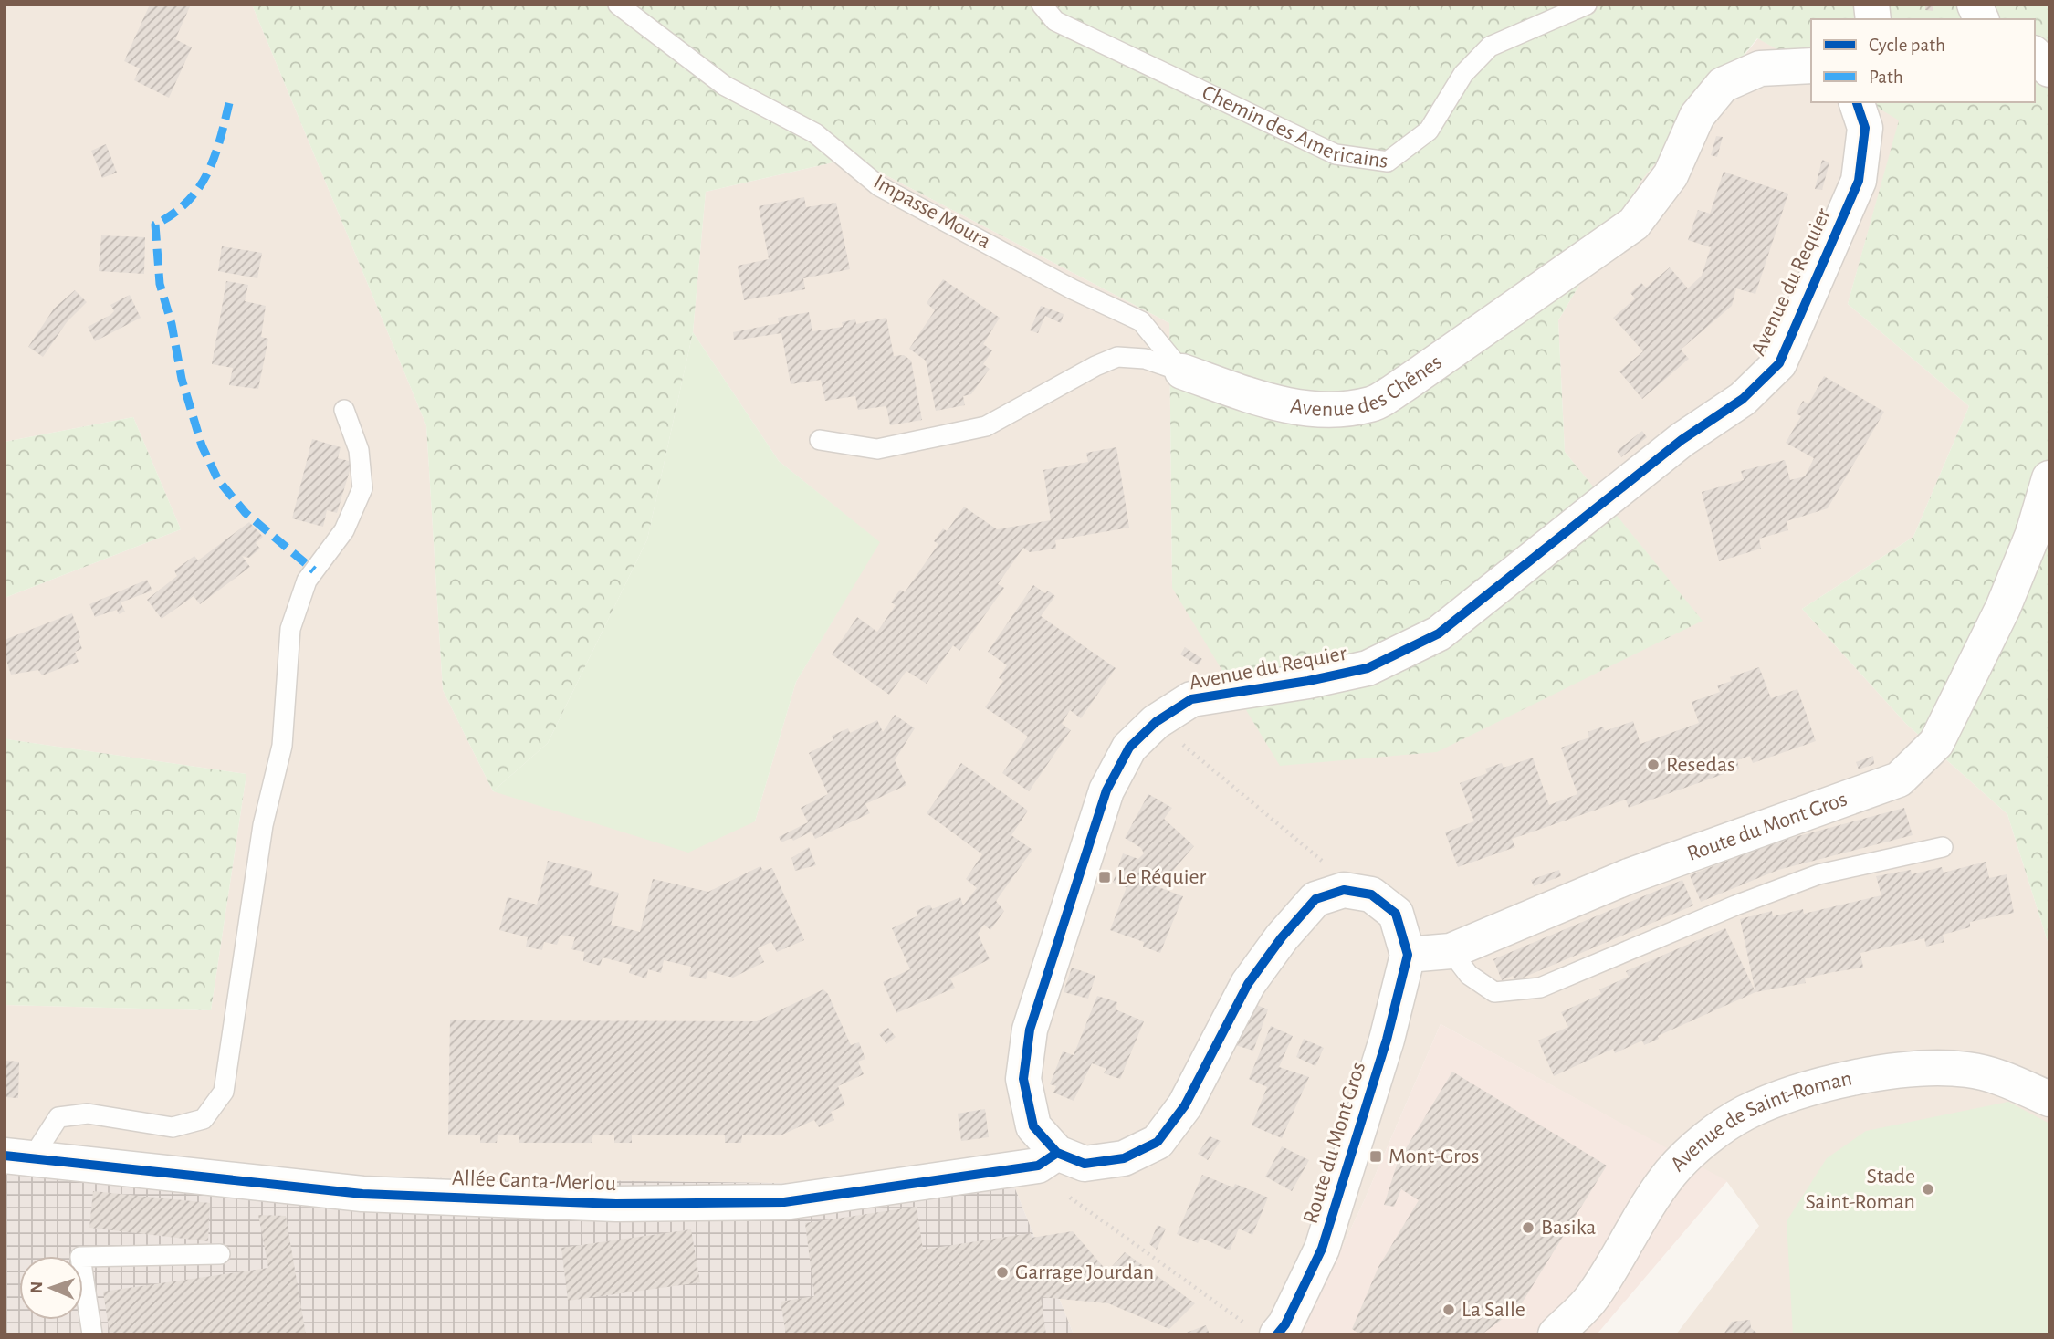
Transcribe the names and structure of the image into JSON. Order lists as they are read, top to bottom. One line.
{"streets":{"street":["Avenue du Requier","Avenue des Chênes","Route du Mont Gros","Avenue de Saint-Roman","Allée Canta-Merlou"],"lane":["Chemin des Americains","Impasse Moura"]},"crossings":[["Impasse Moura","Avenue des Chênes"],["Avenue du Requier","Route du Mont Gros"],["Avenue du Requier","Allée Canta-Merlou"]],"places":{"other":["Resedas","Stade Saint-Roman","Basika","Garrage Jourdan","La Salle"],"transit":["Le Réquier","Mont-Gros"]},"legend":["Cycle path","Path"],"north":"left"}
